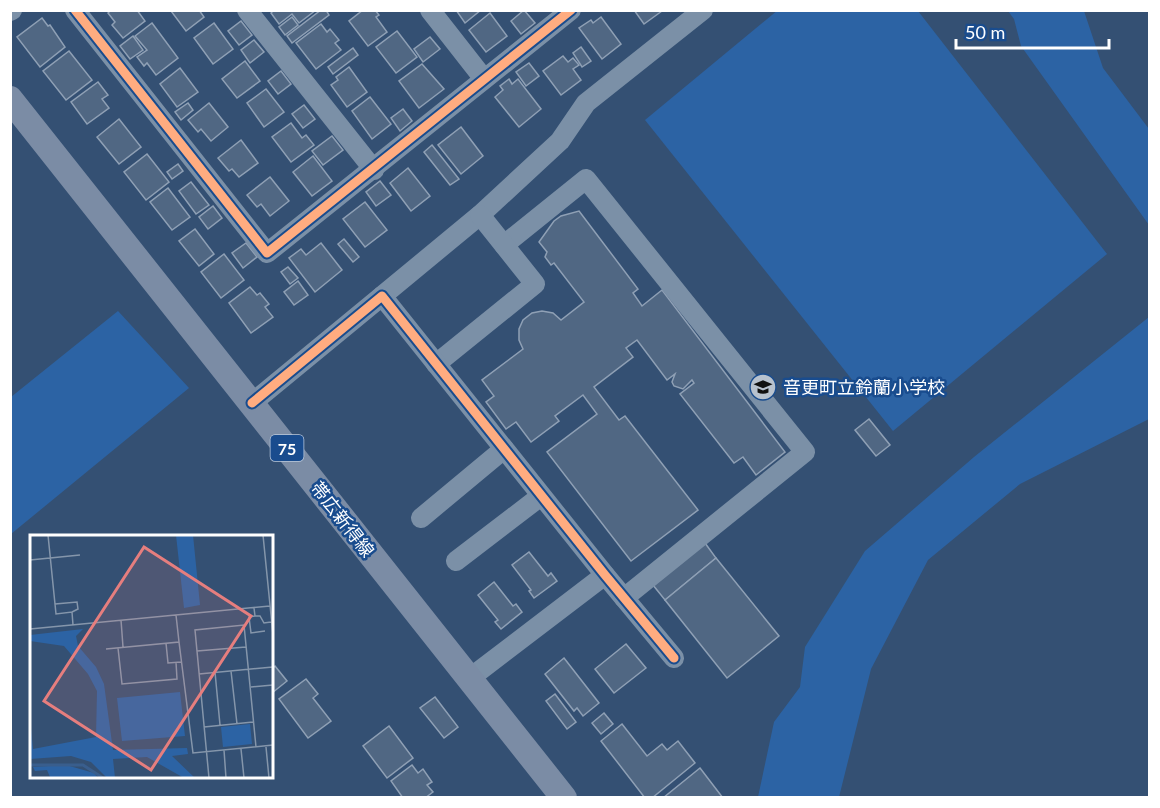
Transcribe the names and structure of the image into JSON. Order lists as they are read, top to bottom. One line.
{"streets":{"main road":["75","帯広新得線"]},"places":{"school or university":["音更町立鈴蘭小学校"]},"scale_bar":"50 m"}
